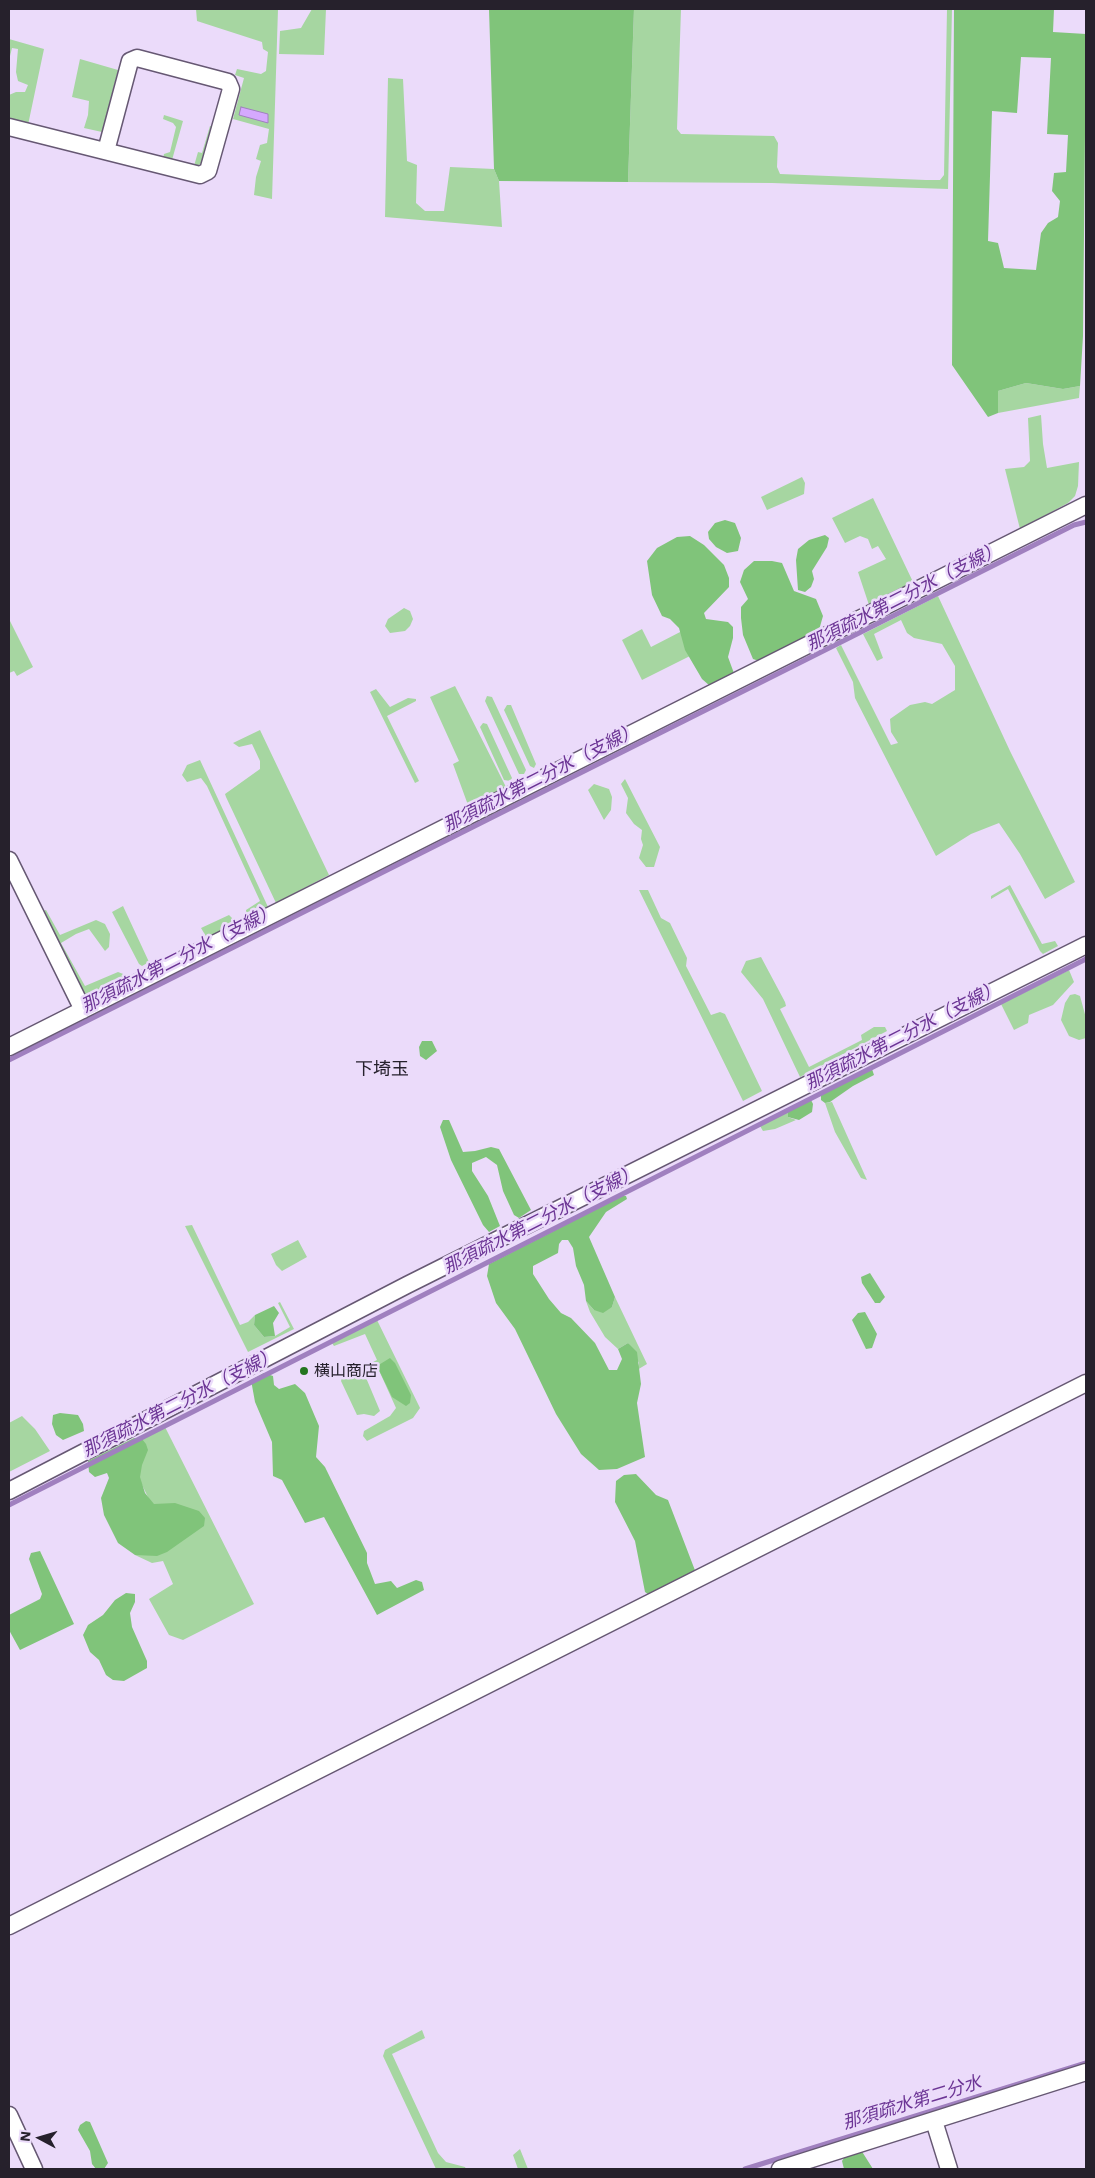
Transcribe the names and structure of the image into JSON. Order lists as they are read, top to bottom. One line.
{"districts":["下埼玉"],"water":["那須疏水第二分水（支線）","那須疏水第二分水"],"places":["横山商店"],"north":"left"}
